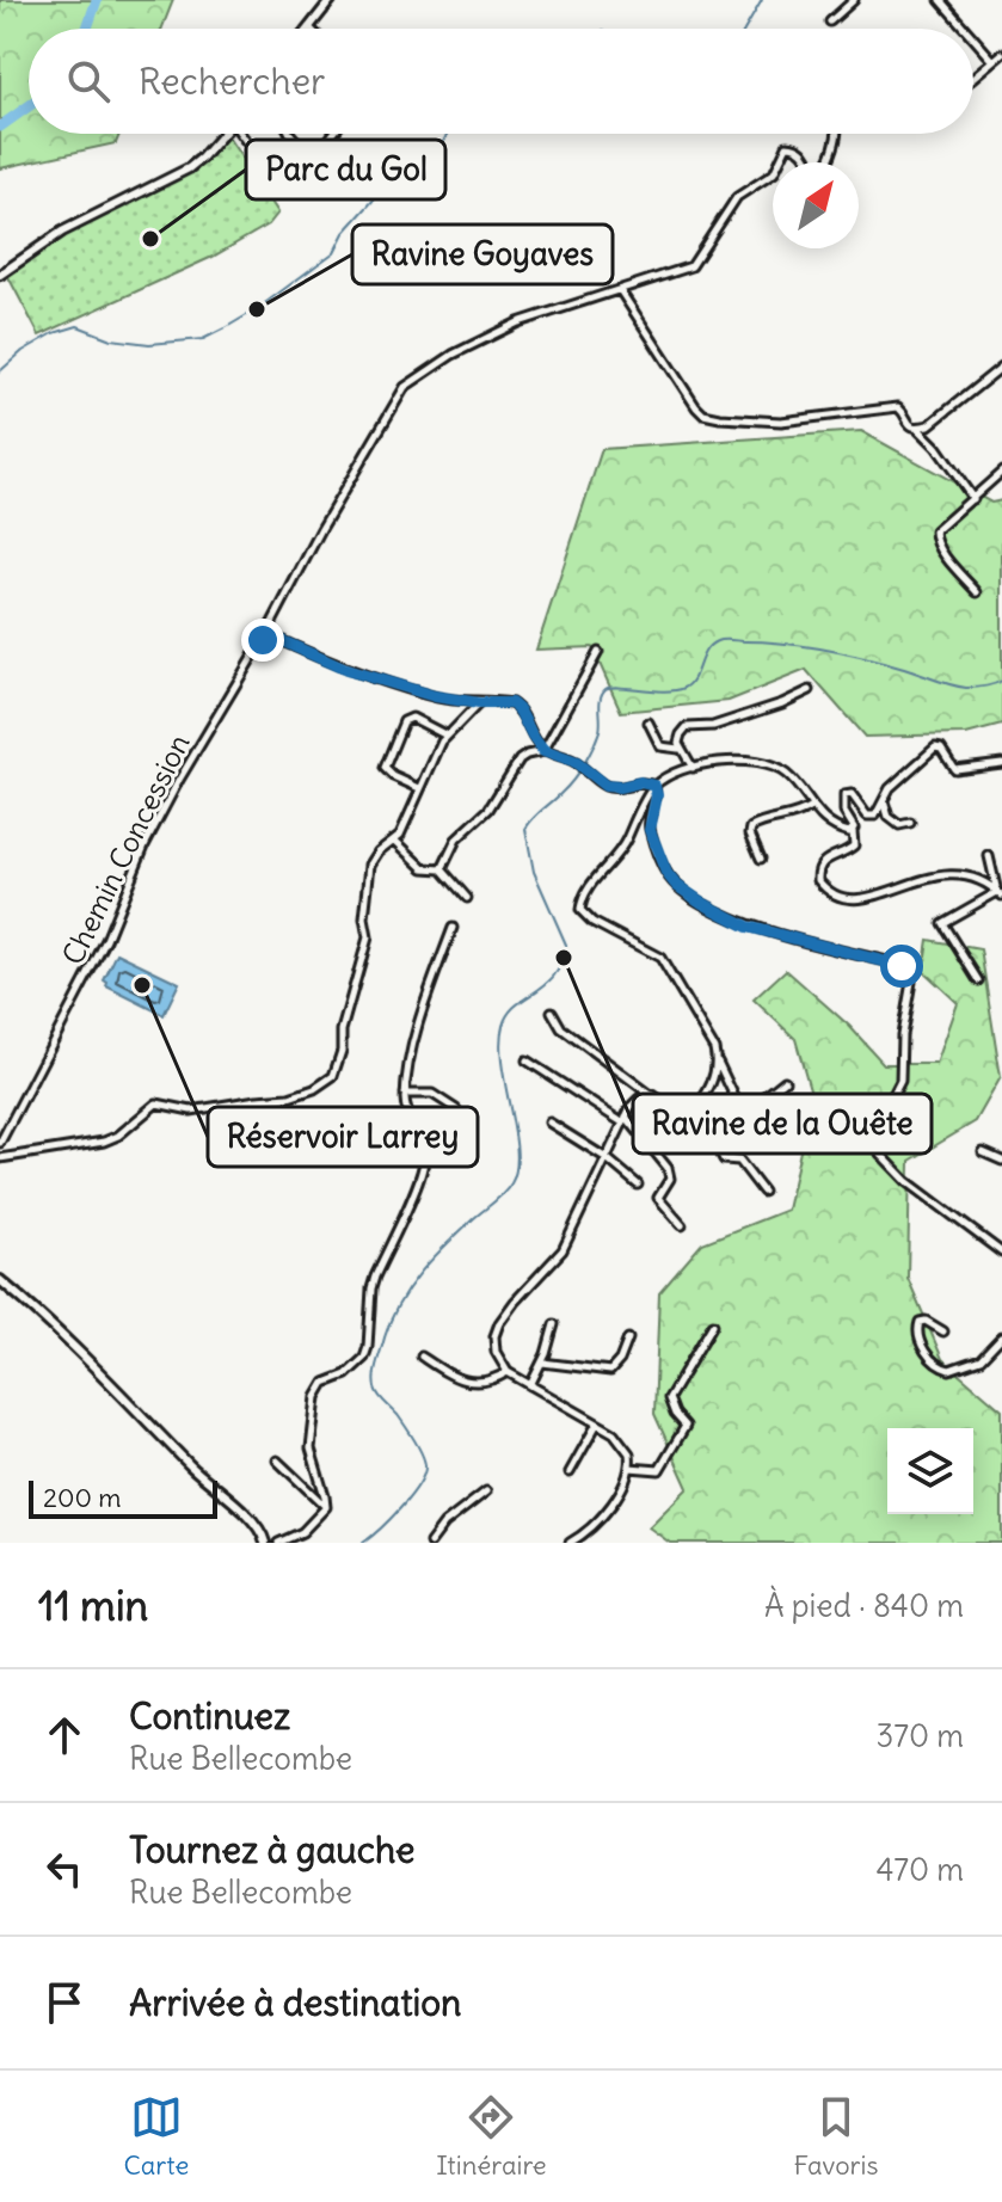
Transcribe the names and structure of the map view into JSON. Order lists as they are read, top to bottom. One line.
{"streets":{"street":["Chemin Concession"]},"places":["Parc du Gol","Ravine Goyaves","Ravine de la Ouête","Réservoir Larrey"],"scale_bar":"200 m","north":"top right","page":{"search":"Rechercher","scale":"200 m","heading":["11 min","À pied · 840 m"],"list":[["Continuez","Rue Bellecombe","370 m"],["Tournez à gauche","Rue Bellecombe","470 m"],"Arrivée à destination"],"nav":["Carte","Itinéraire","Favoris"]}}
